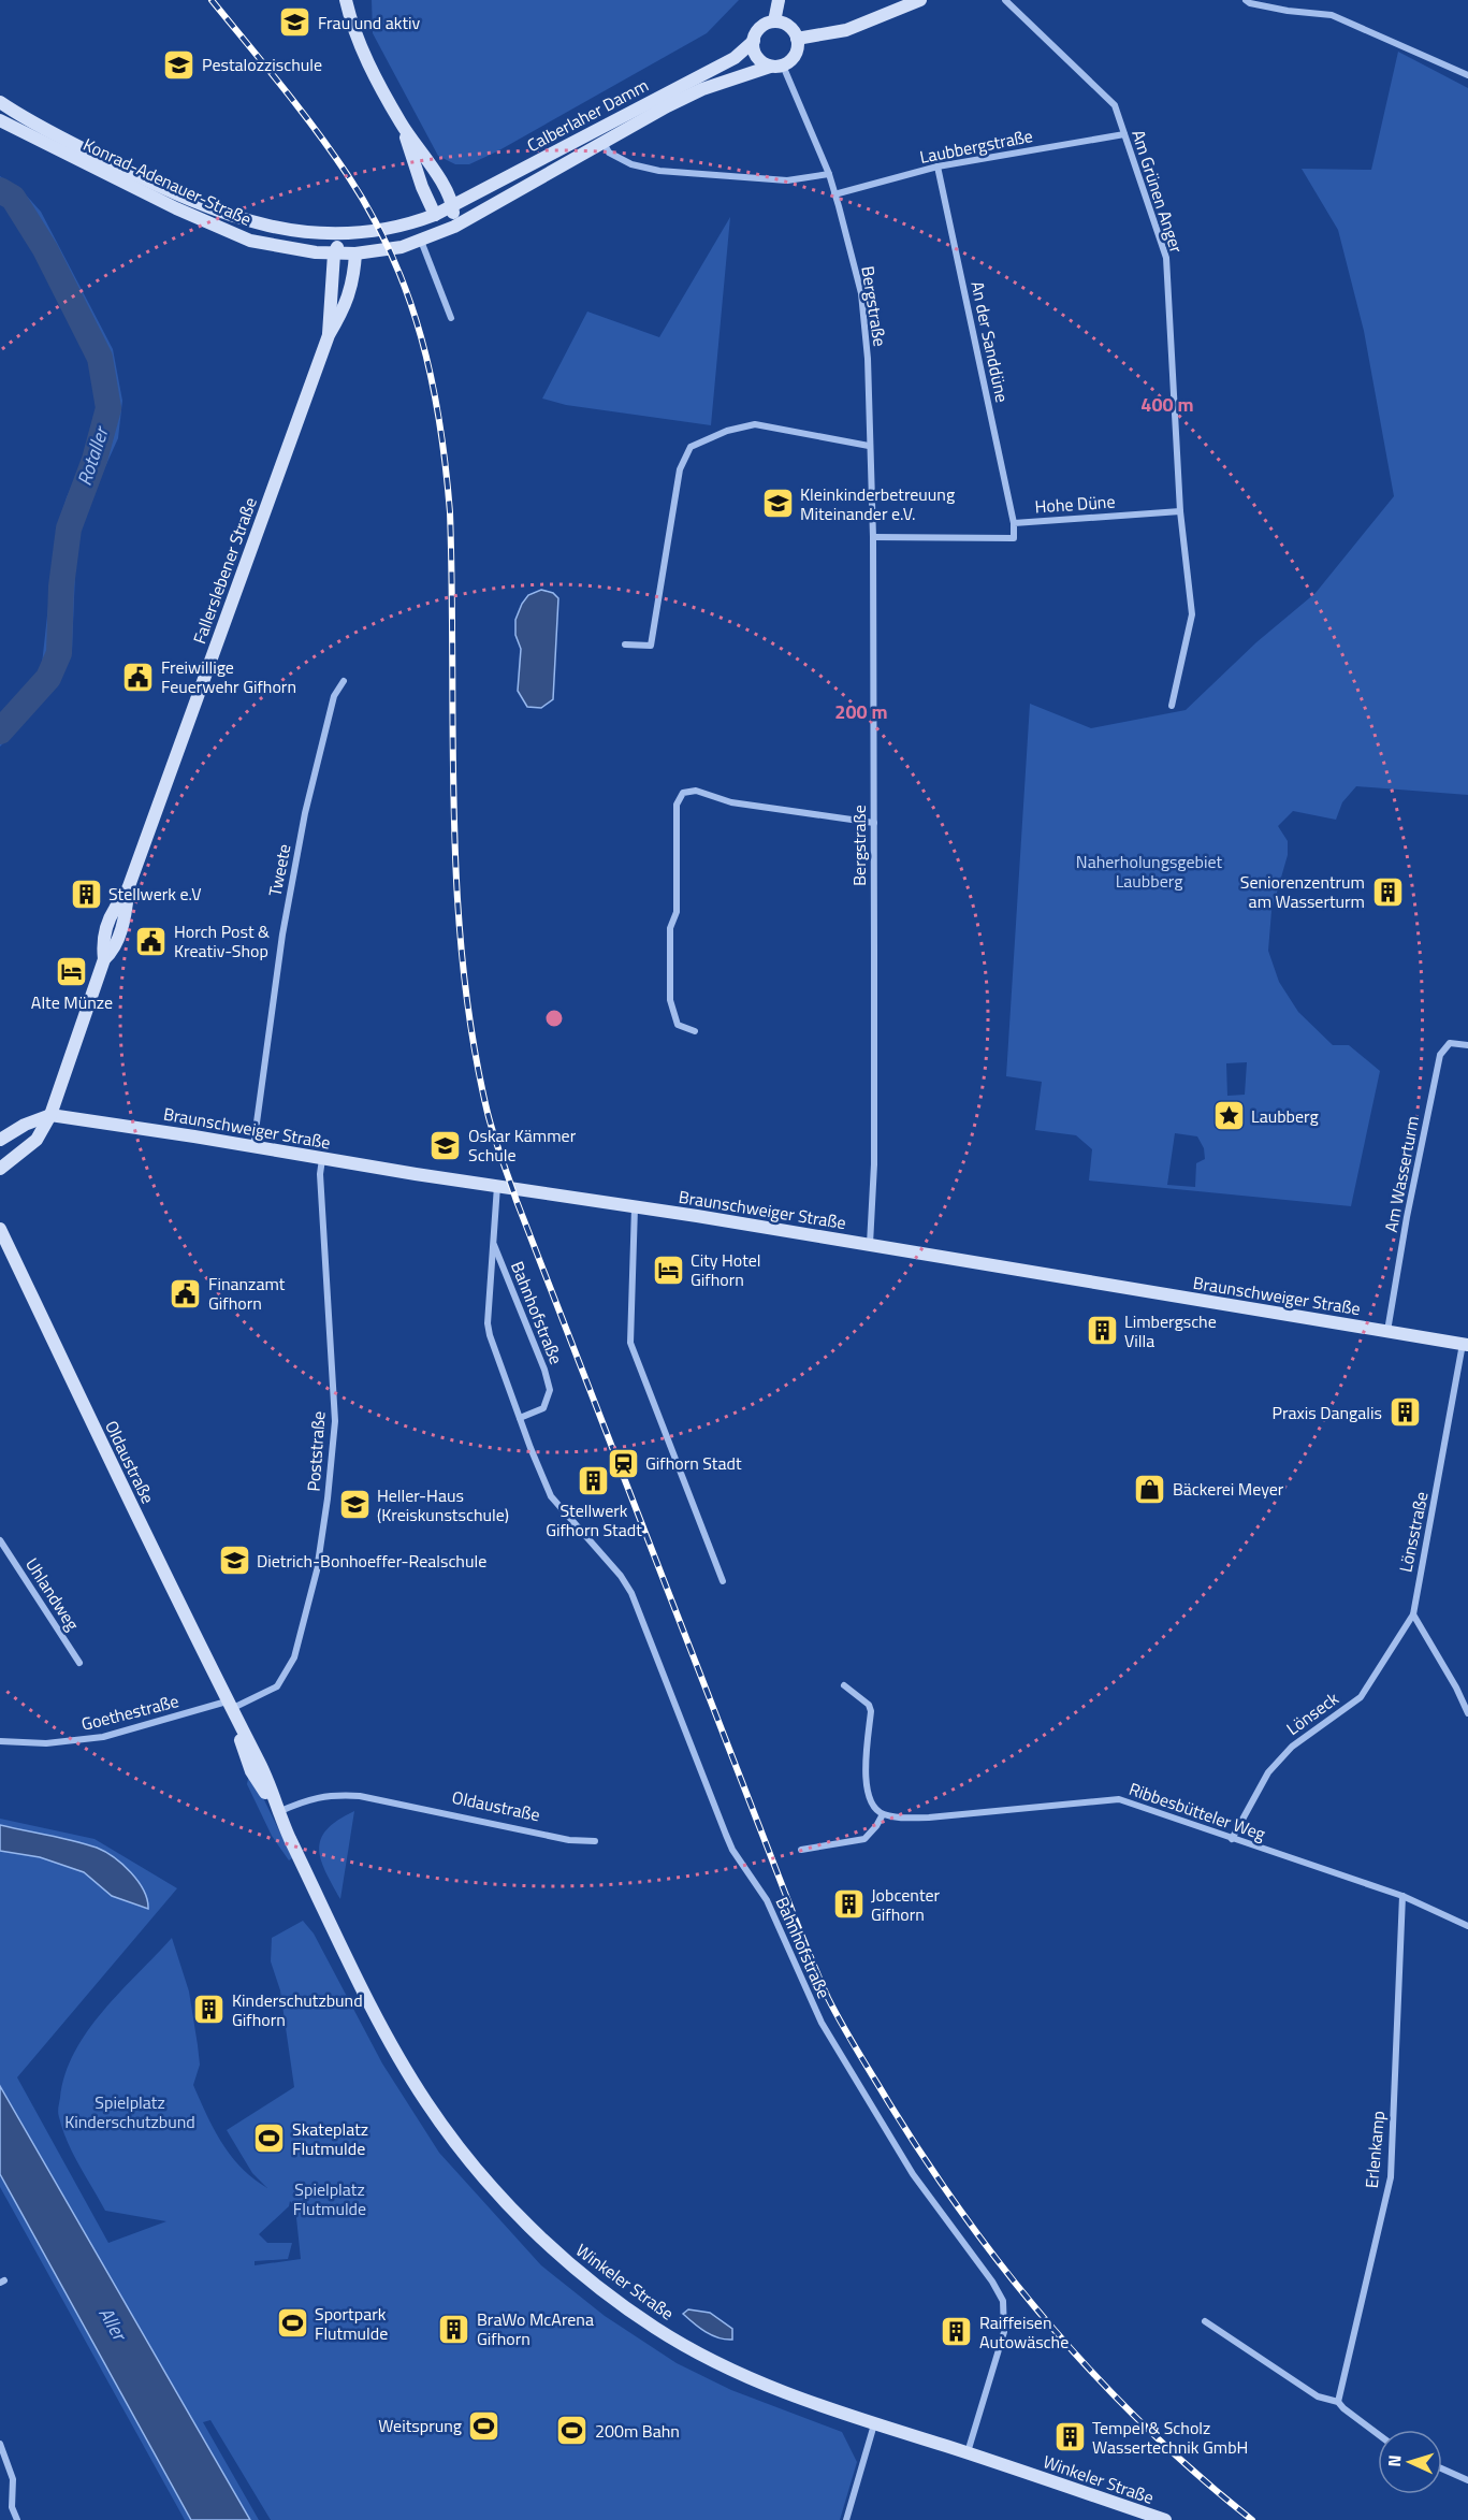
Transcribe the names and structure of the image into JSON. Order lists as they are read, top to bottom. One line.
{"streets":{"street":["Calberlaher Damm","Laubbergstraße","Konrad-Adenauer-Straße","Am Grünen Anger","Bergstraße","An der Sanddüne","Hohe Düne","Fallerslebener Straße","Tweete","Braunschweiger Straße","Am Wasserturm","Bahnhofstraße","Poststraße","Oldaustraße","Lönsstraße","Uhlandweg","Goethestraße","Lönseck","Ribbesbütteler Weg","Erlenkamp","Winkeler Straße"]},"crossings":[["Calberlaher Damm","Konrad-Adenauer-Straße"],["Calberlaher Damm","Bergstraße"],["Calberlaher Damm","Fallerslebener Straße"],["Laubbergstraße","Am Grünen Anger"],["Laubbergstraße","Bergstraße"],["Laubbergstraße","An der Sanddüne"],["Konrad-Adenauer-Straße","Fallerslebener Straße"],["Am Grünen Anger","Hohe Düne"],["Bergstraße","Hohe Düne"],["Bergstraße","Braunschweiger Straße"],["An der Sanddüne","Hohe Düne"],["Fallerslebener Straße","Braunschweiger Straße"],["Tweete","Braunschweiger Straße"],["Braunschweiger Straße","Am Wasserturm"],["Braunschweiger Straße","Bahnhofstraße"],["Braunschweiger Straße","Poststraße"],["Braunschweiger Straße","Lönsstraße"],["Bahnhofstraße","Winkeler Straße"],["Poststraße","Oldaustraße"],["Poststraße","Goethestraße"],["Oldaustraße","Goethestraße"],["Oldaustraße","Winkeler Straße"],["Lönsstraße","Lönseck"],["Lönseck","Ribbesbütteler Weg"],["Ribbesbütteler Weg","Erlenkamp"]],"water":["Rotaller","Aller"],"parks":["Naherholungsgebiet Laubberg","Spielplatz Kinderschutzbund","Spielplatz Flutmulde"],"places":{"school or university":["Frau und aktiv","Pestalozzischule","Kleinkinderbetreuung Miteinander e.V.","Oskar Kämmer Schule","Heller-Haus (Kreiskunstschule)","Dietrich-Bonhoeffer-Realschule"],"public building":["Freiwillige Feuerwehr Gifhorn","Horch Post & Kreativ-Shop","Finanzamt Gifhorn"],"building":["Seniorenzentrum am Wasserturm","Stellwerk e.V","Limbergsche Villa","Praxis Dangalis","Stellwerk Gifhorn Stadt","Jobcenter Gifhorn","Kinderschutzbund Gifhorn","BraWo McArena Gifhorn","Raiffeisen Autowäsche","Tempel & Scholz Wassertechnik GmbH"],"hotel":["Alte Münze","City Hotel Gifhorn"],"place":["Laubberg"],"station":["Gifhorn Stadt"],"shop":["Bäckerei Meyer"],"sports":["Skateplatz Flutmulde","Sportpark Flutmulde","Weitsprung","200m Bahn"]},"north":"left","rings":["400 m","200 m"]}
